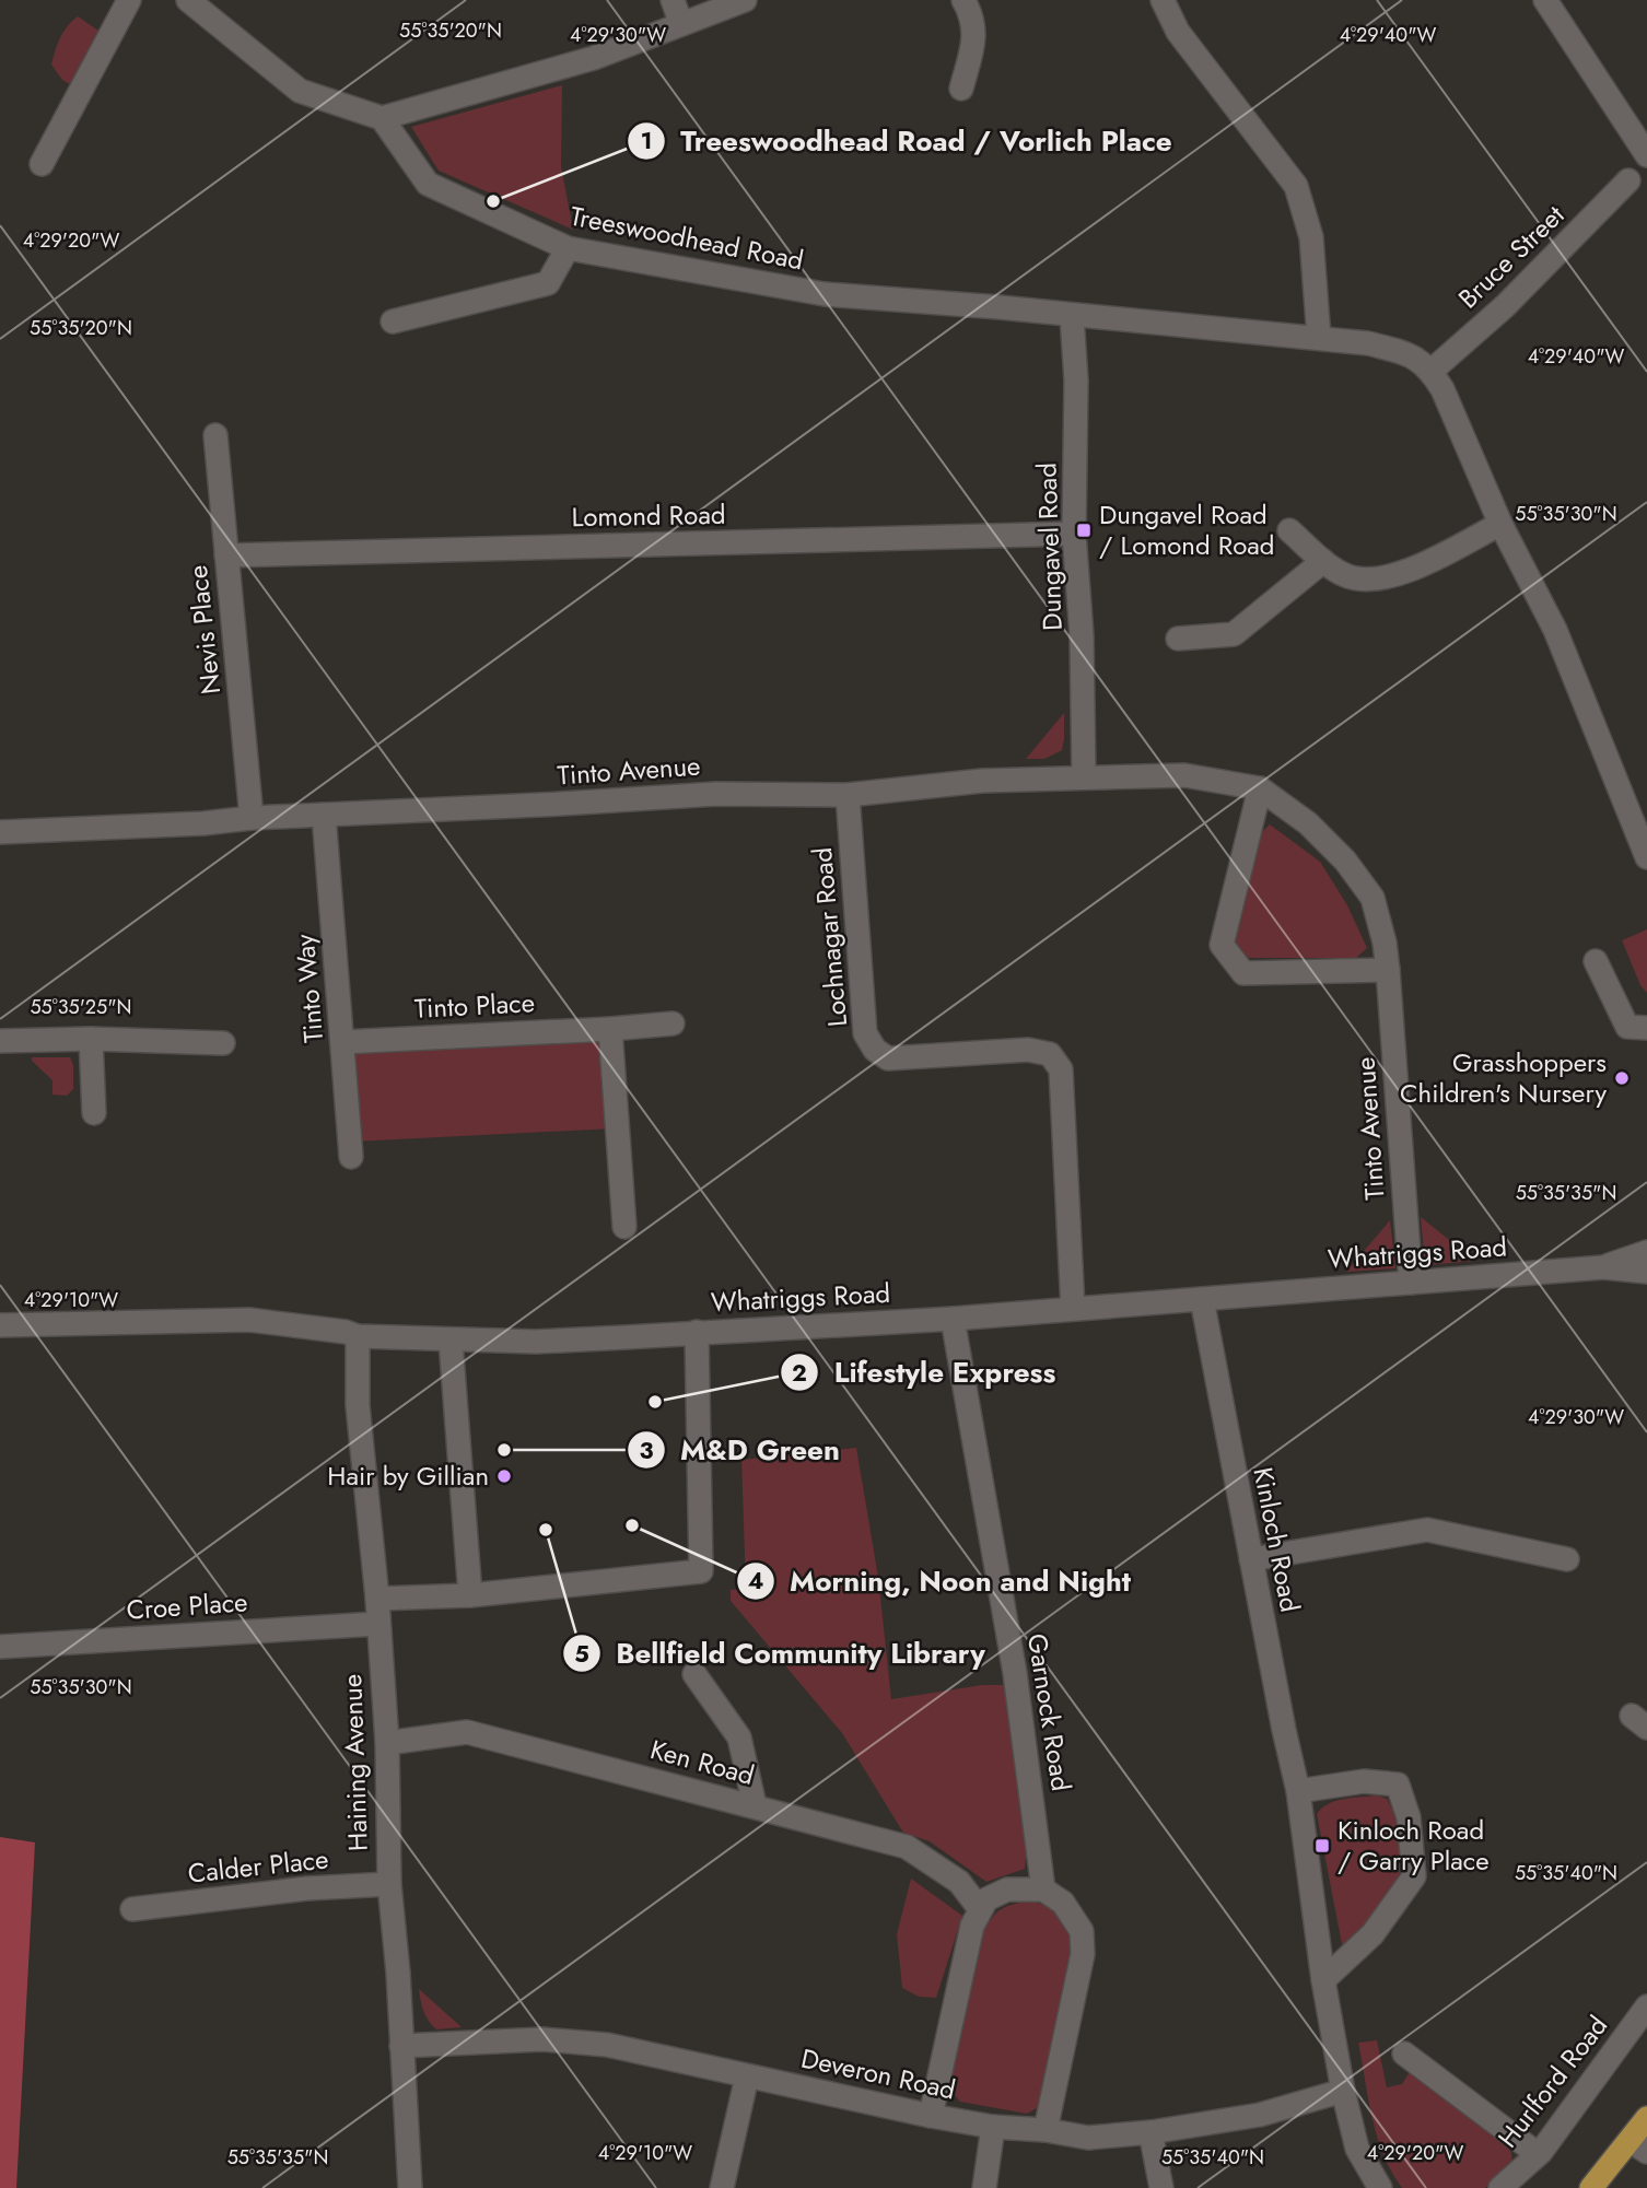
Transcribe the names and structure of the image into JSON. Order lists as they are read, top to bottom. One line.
{"streets":{"street":["Treeswoodhead Road","Bruce Street","Lomond Road","Dungavel Road","Nevis Place","Tinto Avenue","Lochnagar Road","Tinto Way","Tinto Place","Whatriggs Road","Kinloch Road","Croe Place","Garnock Road","Haining Avenue","Ken Road","Calder Place","Deveron Road","Hurlford Road"]},"crossings":[["Treeswoodhead Road","Bruce Street"],["Treeswoodhead Road","Dungavel Road"],["Lomond Road","Dungavel Road"],["Lomond Road","Nevis Place"],["Dungavel Road","Tinto Avenue"],["Nevis Place","Tinto Avenue"],["Tinto Avenue","Lochnagar Road"],["Tinto Avenue","Tinto Way"],["Tinto Avenue","Whatriggs Road"],["Lochnagar Road","Whatriggs Road"],["Tinto Way","Tinto Place"],["Whatriggs Road","Kinloch Road"],["Whatriggs Road","Garnock Road"],["Whatriggs Road","Haining Avenue"],["Kinloch Road","Deveron Road"],["Croe Place","Haining Avenue"],["Haining Avenue","Ken Road"],["Haining Avenue","Calder Place"],["Haining Avenue","Deveron Road"]],"places":{"other":["Treeswoodhead Road / Vorlich Place","Grasshoppers Children's Nursery","Lifestyle Express","M&D Green","Hair by Gillian","Morning, Noon and Night","Bellfield Community Library"],"transit":["Dungavel Road / Lomond Road","Kinloch Road / Garry Place"]},"coordinates":["55°35'20\"N","4°29'30\"W","4°29'40\"W","4°29'20\"W","55°35'30\"N","55°35'25\"N","55°35'35\"N","4°29'10\"W","55°35'40\"N"]}
